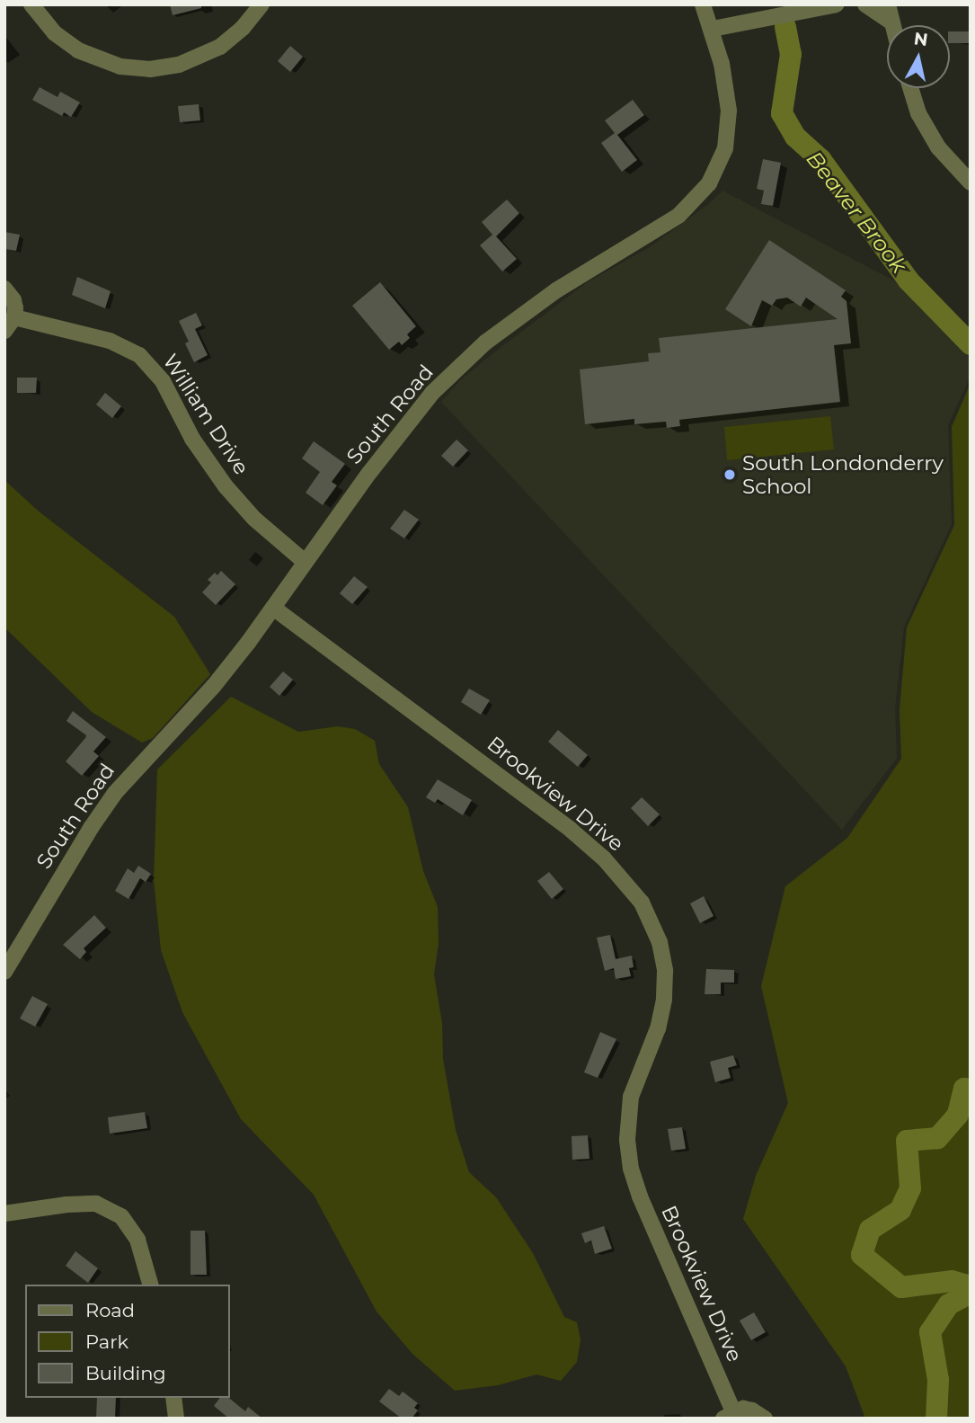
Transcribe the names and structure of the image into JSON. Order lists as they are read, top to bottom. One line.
{"streets":{"street":["William Drive","South Road","Brookview Drive"]},"crossings":[["William Drive","South Road"],["South Road","Brookview Drive"]],"water":["Beaver Brook"],"places":["South Londonderry School"],"legend":["Road","Park","Building"],"north":"top"}
